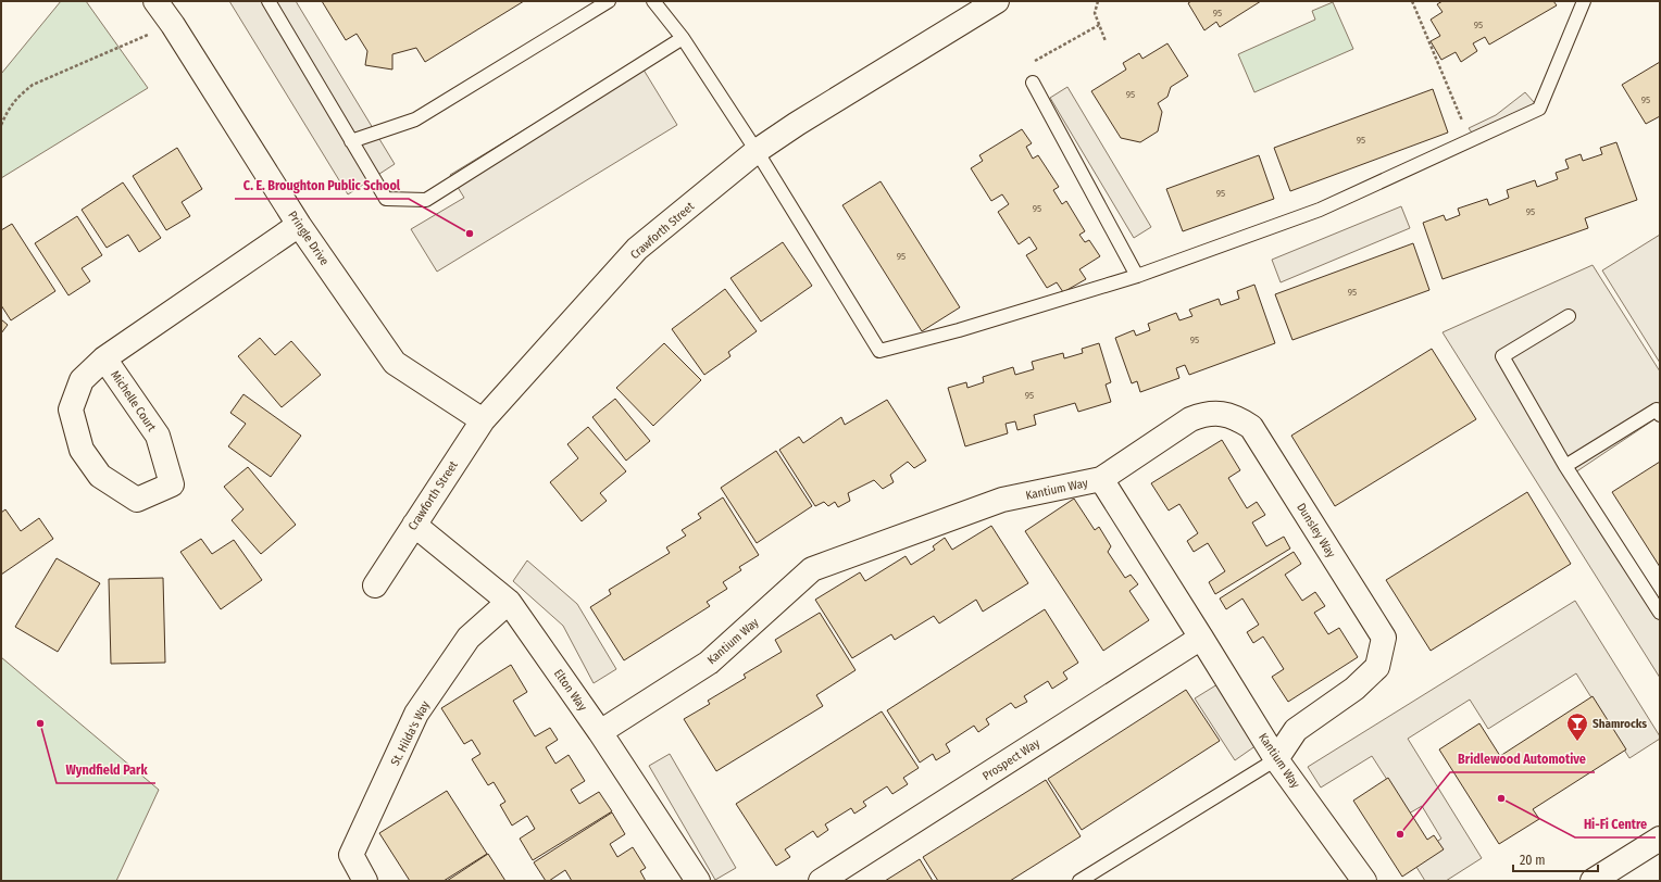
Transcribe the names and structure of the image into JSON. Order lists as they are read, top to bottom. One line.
{"streets":{"street":["Crawforth Street","Pringle Drive","Michelle Court","Kantium Way","Dunsley Way","Elton Way","St. Hilda's Way","Prospect Way"]},"crossings":[["Crawforth Street","Pringle Drive"],["Crawforth Street","Elton Way"],["Pringle Drive","Michelle Court"],["Kantium Way","Dunsley Way"],["Kantium Way","Elton Way"],["Kantium Way","Prospect Way"],["Elton Way","St. Hilda's Way"]],"places":{"other":["C. E. Broughton Public School","Wyndfield Park","Hi-Fi Centre","Bridlewood Automotive"],"bar":["Shamrocks"]},"house_numbers":["95","95","95","95","95","95","95","95","95","95","95","95"],"scale_bar":"20 m"}
